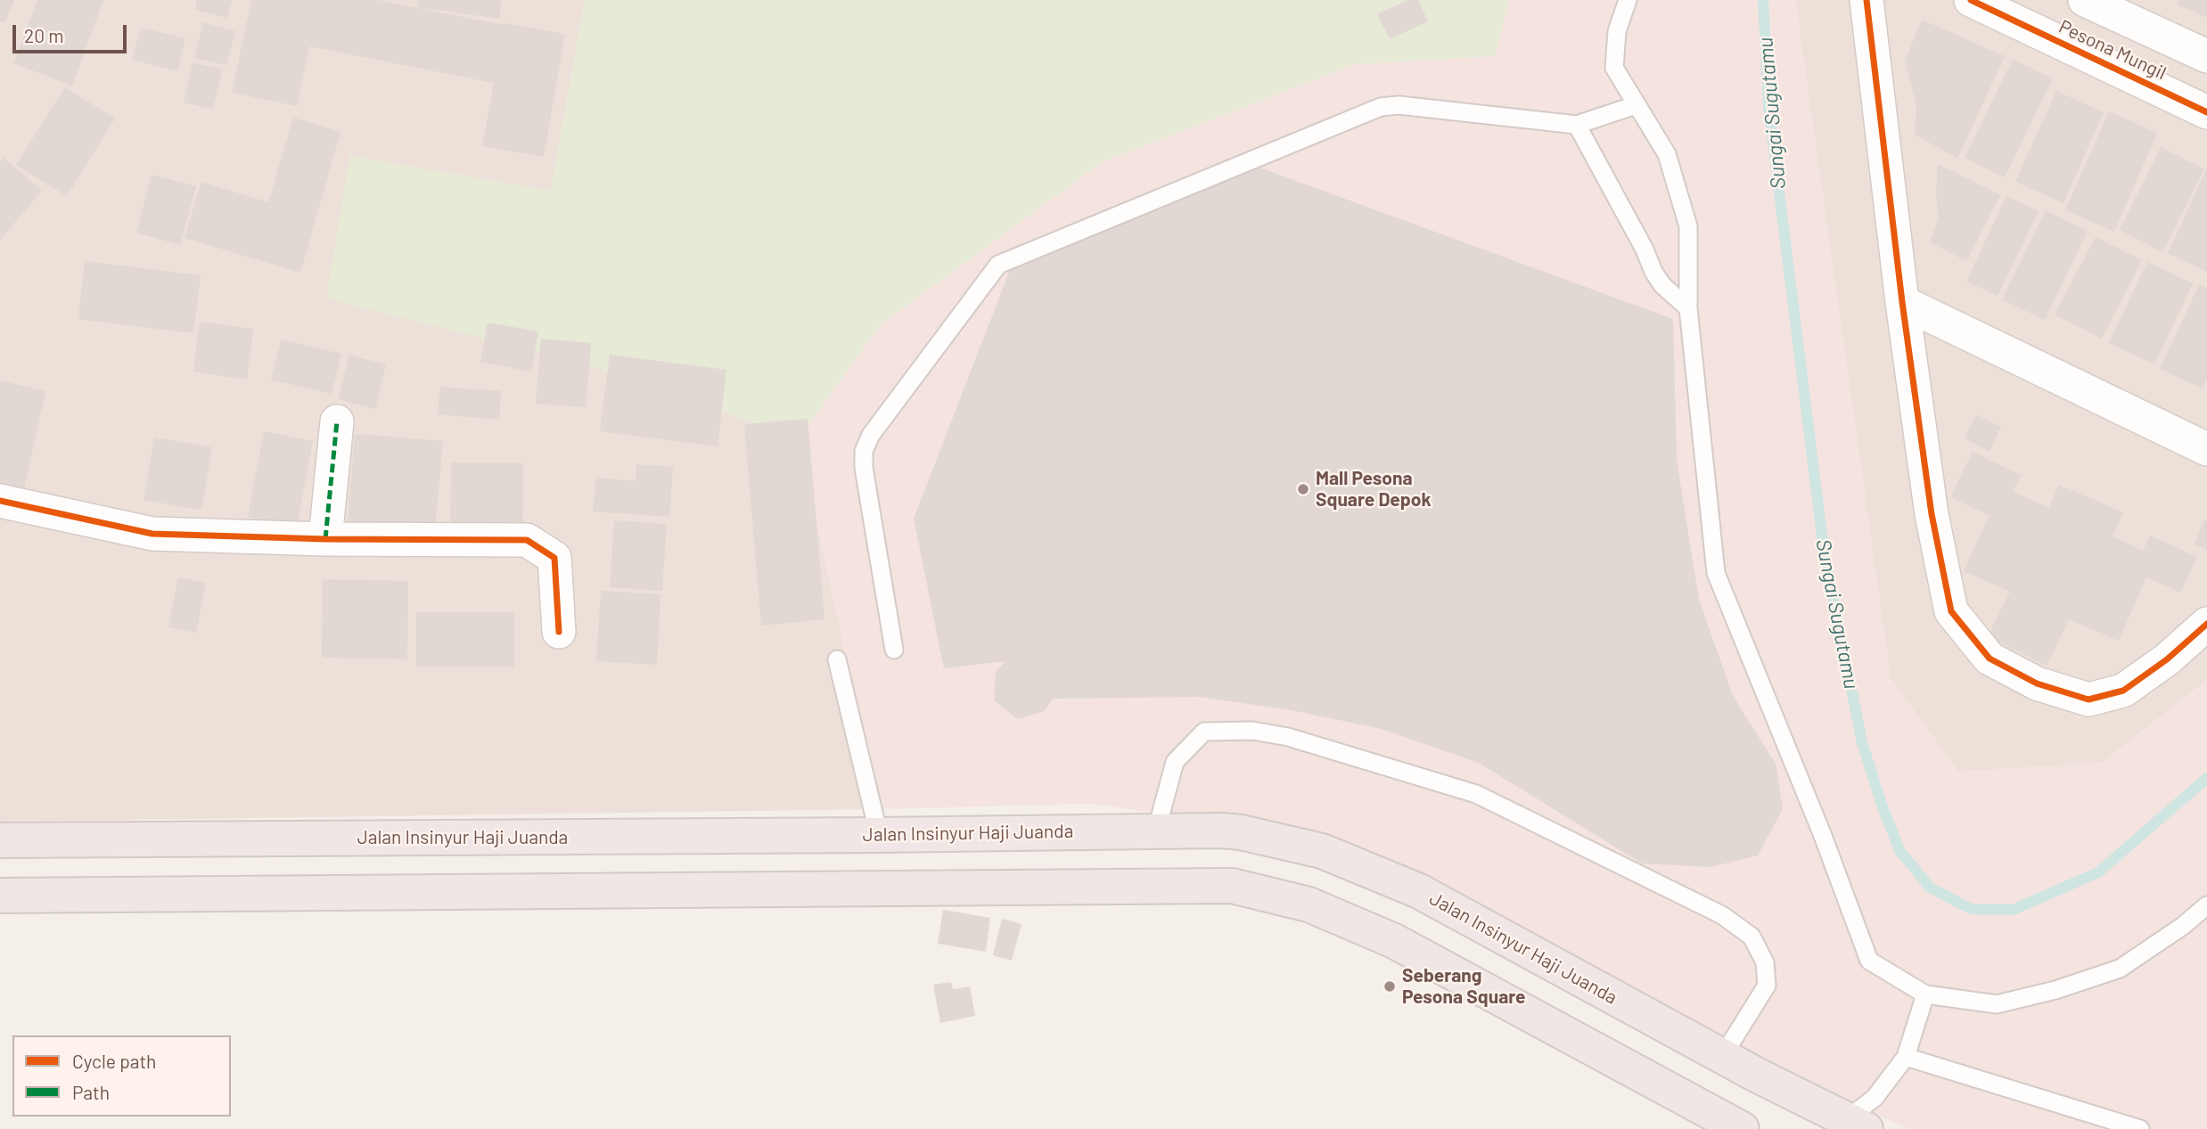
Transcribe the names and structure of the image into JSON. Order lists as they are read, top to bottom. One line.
{"streets":{"highway":["Jalan Insinyur Haji Juanda"],"street":["Pesona Mungil"]},"water":["Sungai Sugutamu"],"places":["Mall Pesona Square Depok","Seberang Pesona Square"],"legend":["Cycle path","Path"],"scale_bar":"20 m"}
